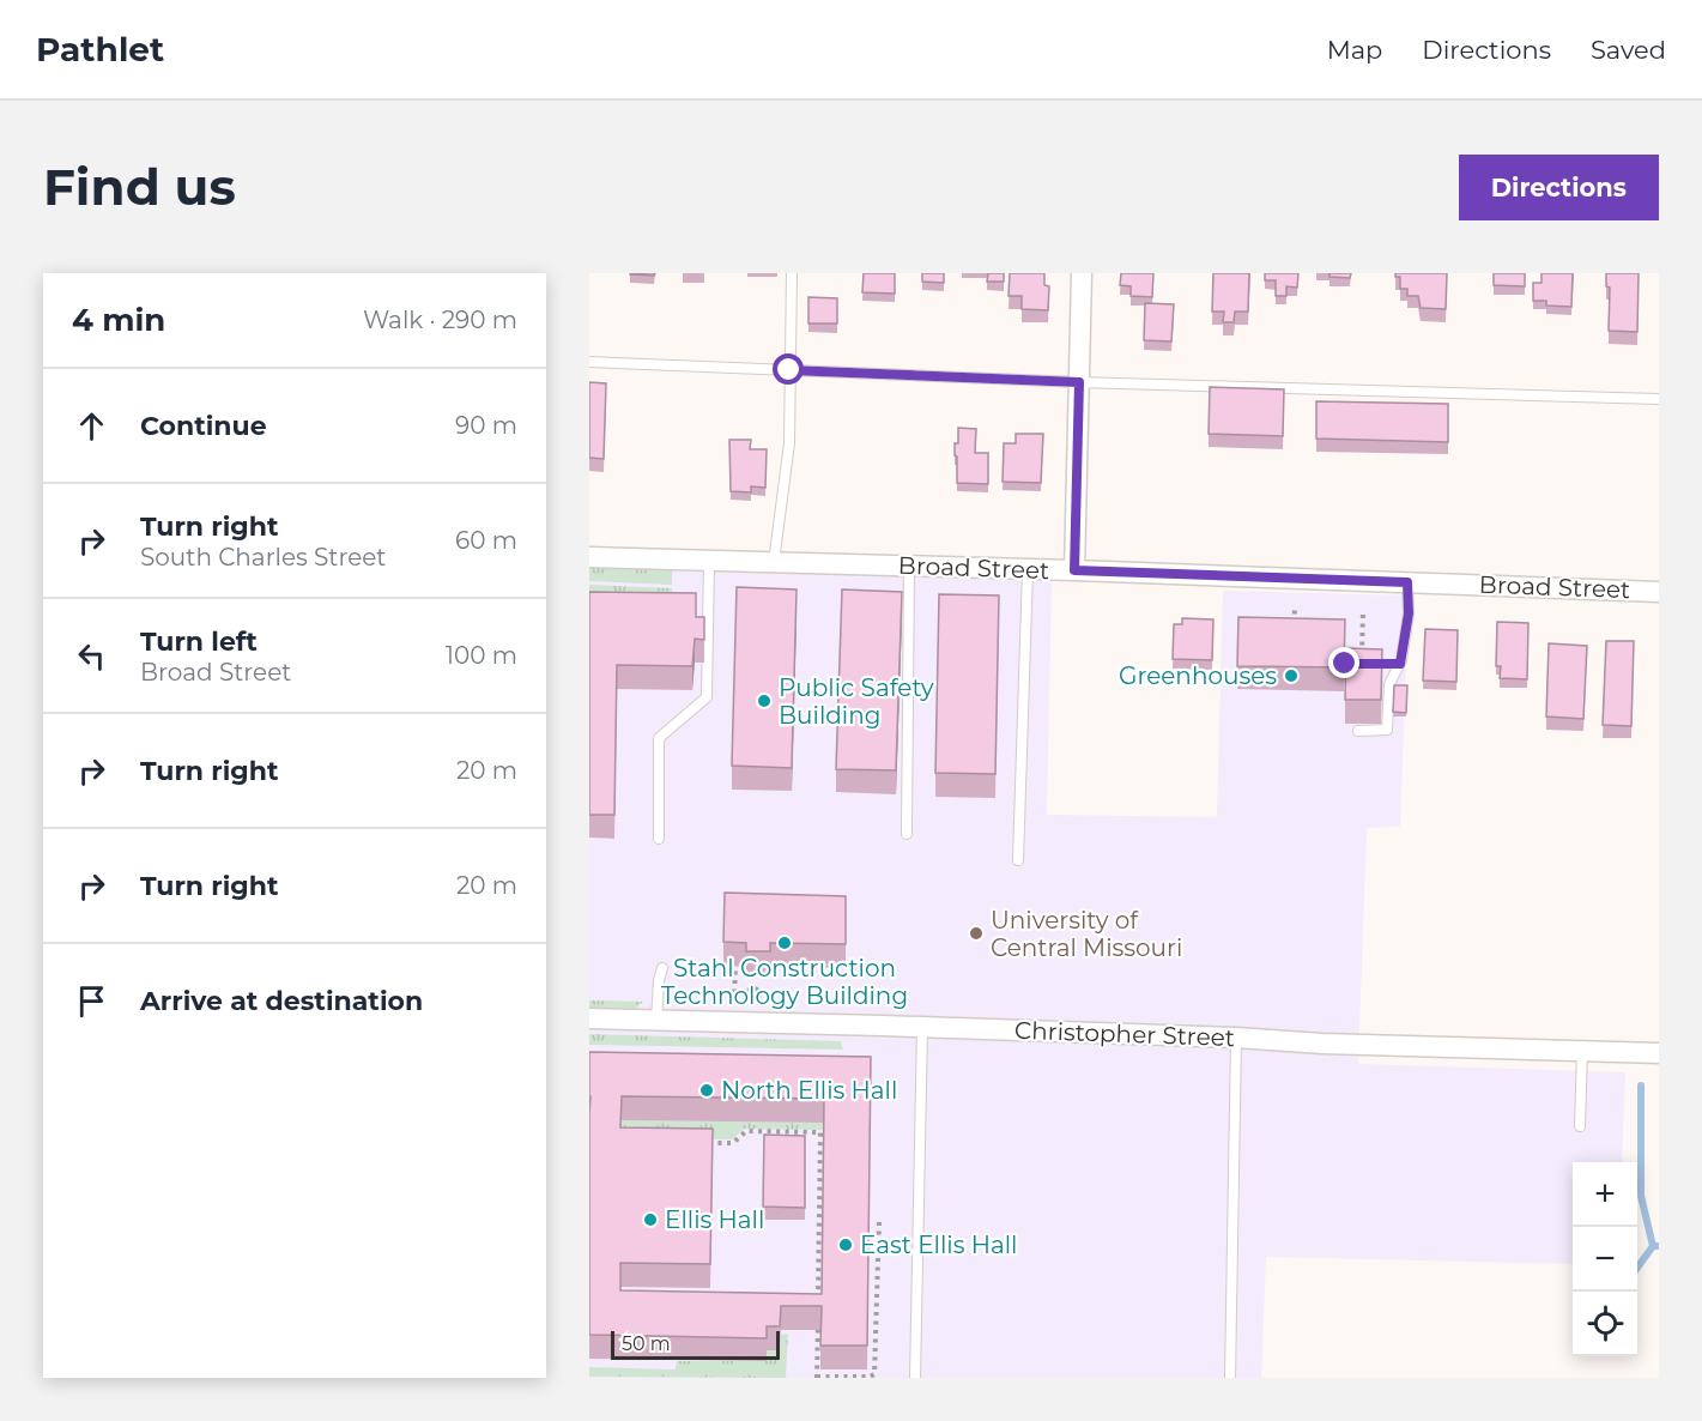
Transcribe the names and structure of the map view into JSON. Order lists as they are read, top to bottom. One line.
{"streets":{"street":["Broad Street","Christopher Street"]},"places":["Greenhouses","Public Safety Building","University of Central Missouri","Stahl Construction Technology Building","North Ellis Hall","Ellis Hall","East Ellis Hall"],"scale_bar":"50 m","page":{"header":"Pathlet","nav":["Map","Directions","Saved"],"buttons":"Directions","title":"Find us","heading":["4 min","Walk · 290 m"],"list":[["Continue","90 m"],["Turn right","South Charles Street","60 m"],["Turn left","Broad Street","100 m"],["Turn right","20 m"],["Turn right","20 m"],"Arrive at destination"],"map_buttons":["+","−"],"scale":"50 m"}}
